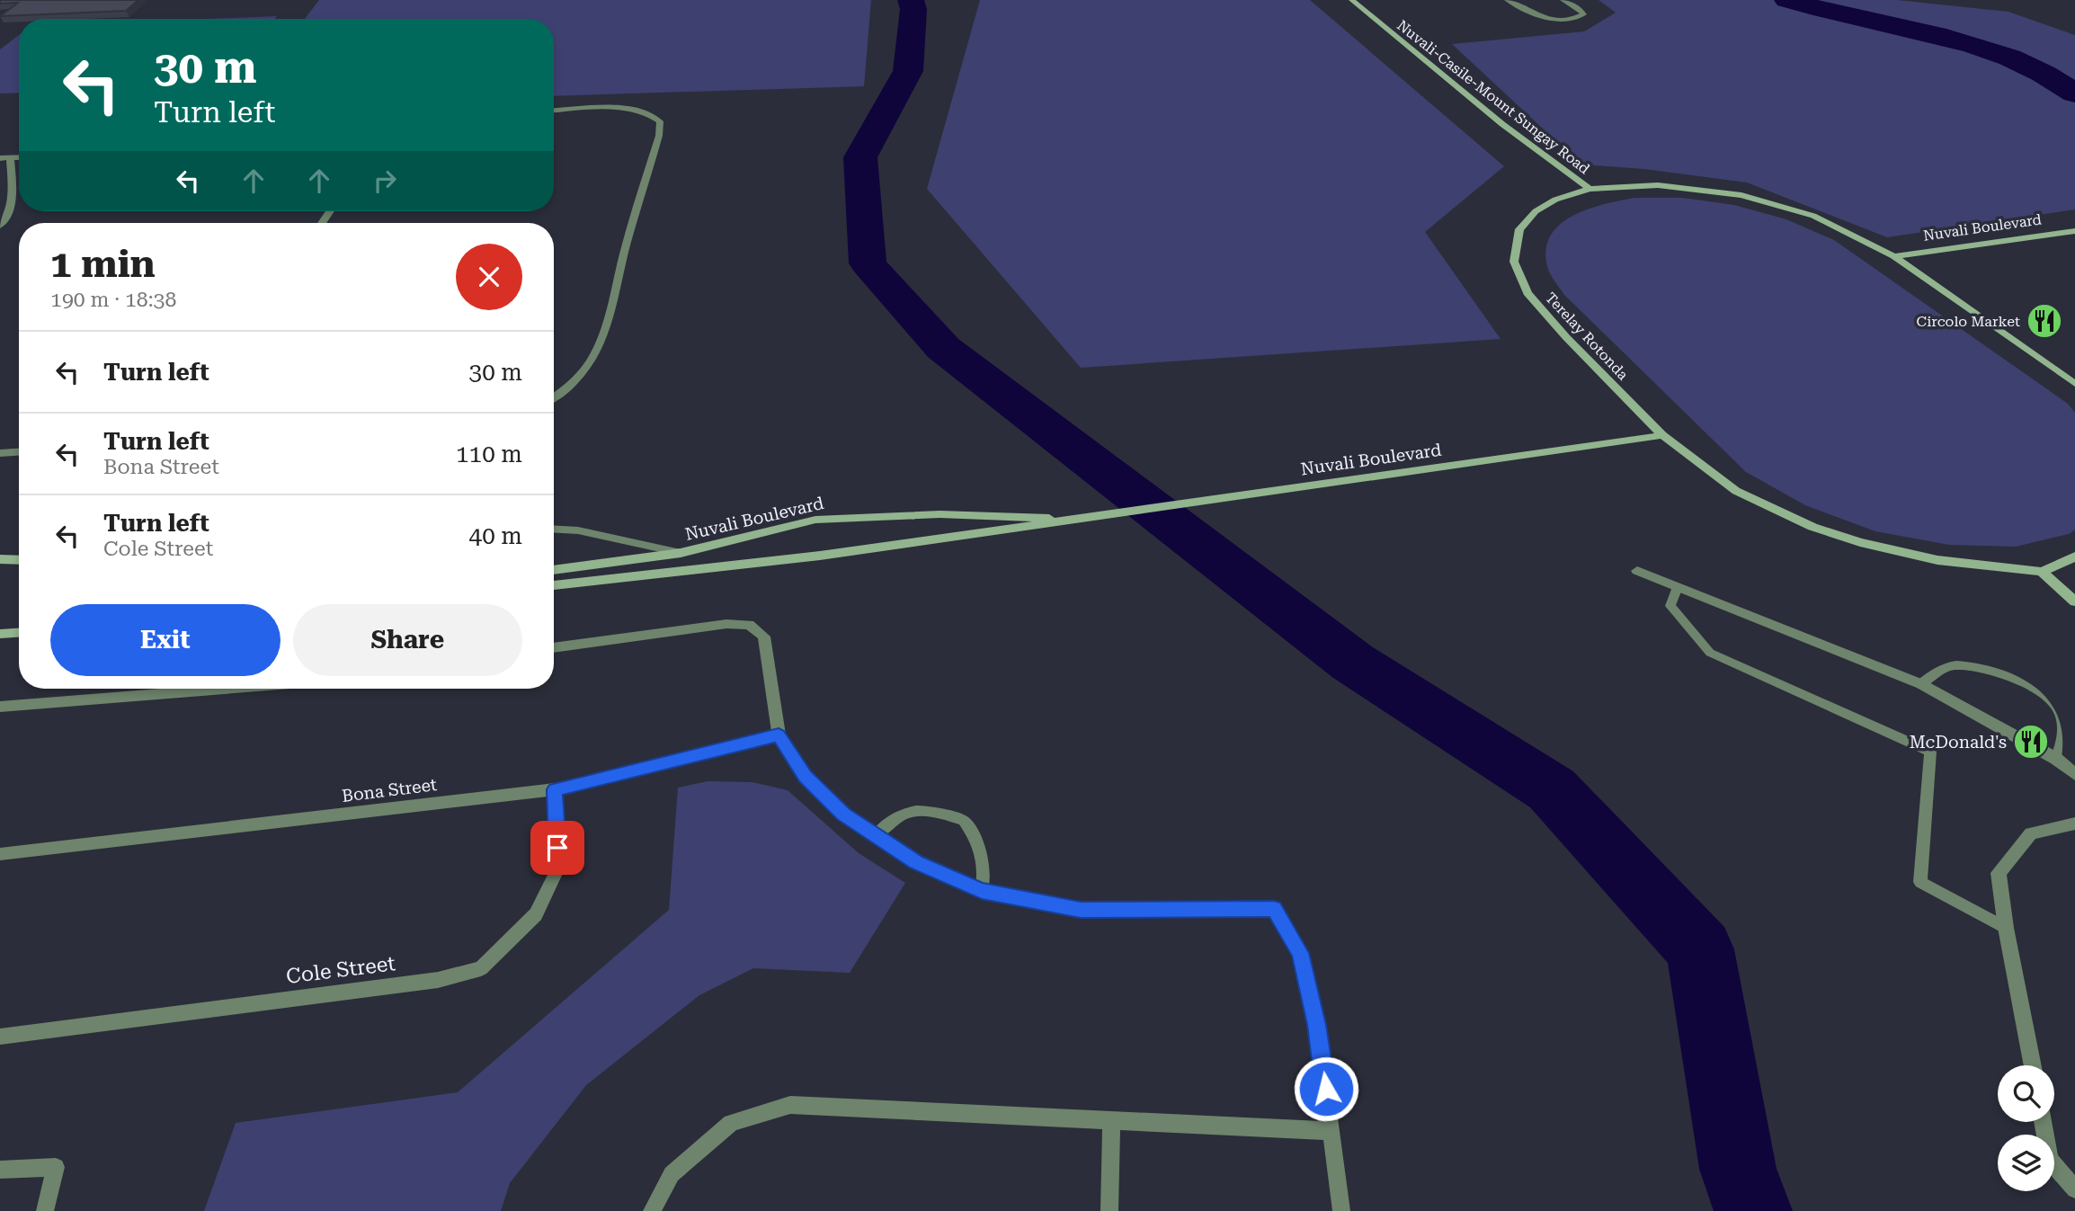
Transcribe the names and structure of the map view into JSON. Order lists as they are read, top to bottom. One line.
{"streets":{"main road":["Nuvali-Casile-Mount Sungay Road","Nuvali Boulevard","Terelay Rotonda"],"street":["Bona Street","Cole Street"]},"crossings":[["Nuvali-Casile-Mount Sungay Road","Terelay Rotonda"],["Nuvali Boulevard","Terelay Rotonda"],["Bona Street","Cole Street"]],"places":{"restaurant":["Circolo Market","McDonald's"]},"page":{"turn":["30 m","Turn left"],"heading":["1 min","190 m · 18:38"],"list":[{"name":"Turn left","value":"30 m"},{"name":"Turn left","note":"Bona Street","value":"110 m"},{"name":"Turn left","note":"Cole Street","value":"40 m"}],"buttons":["Exit","Share"]}}
